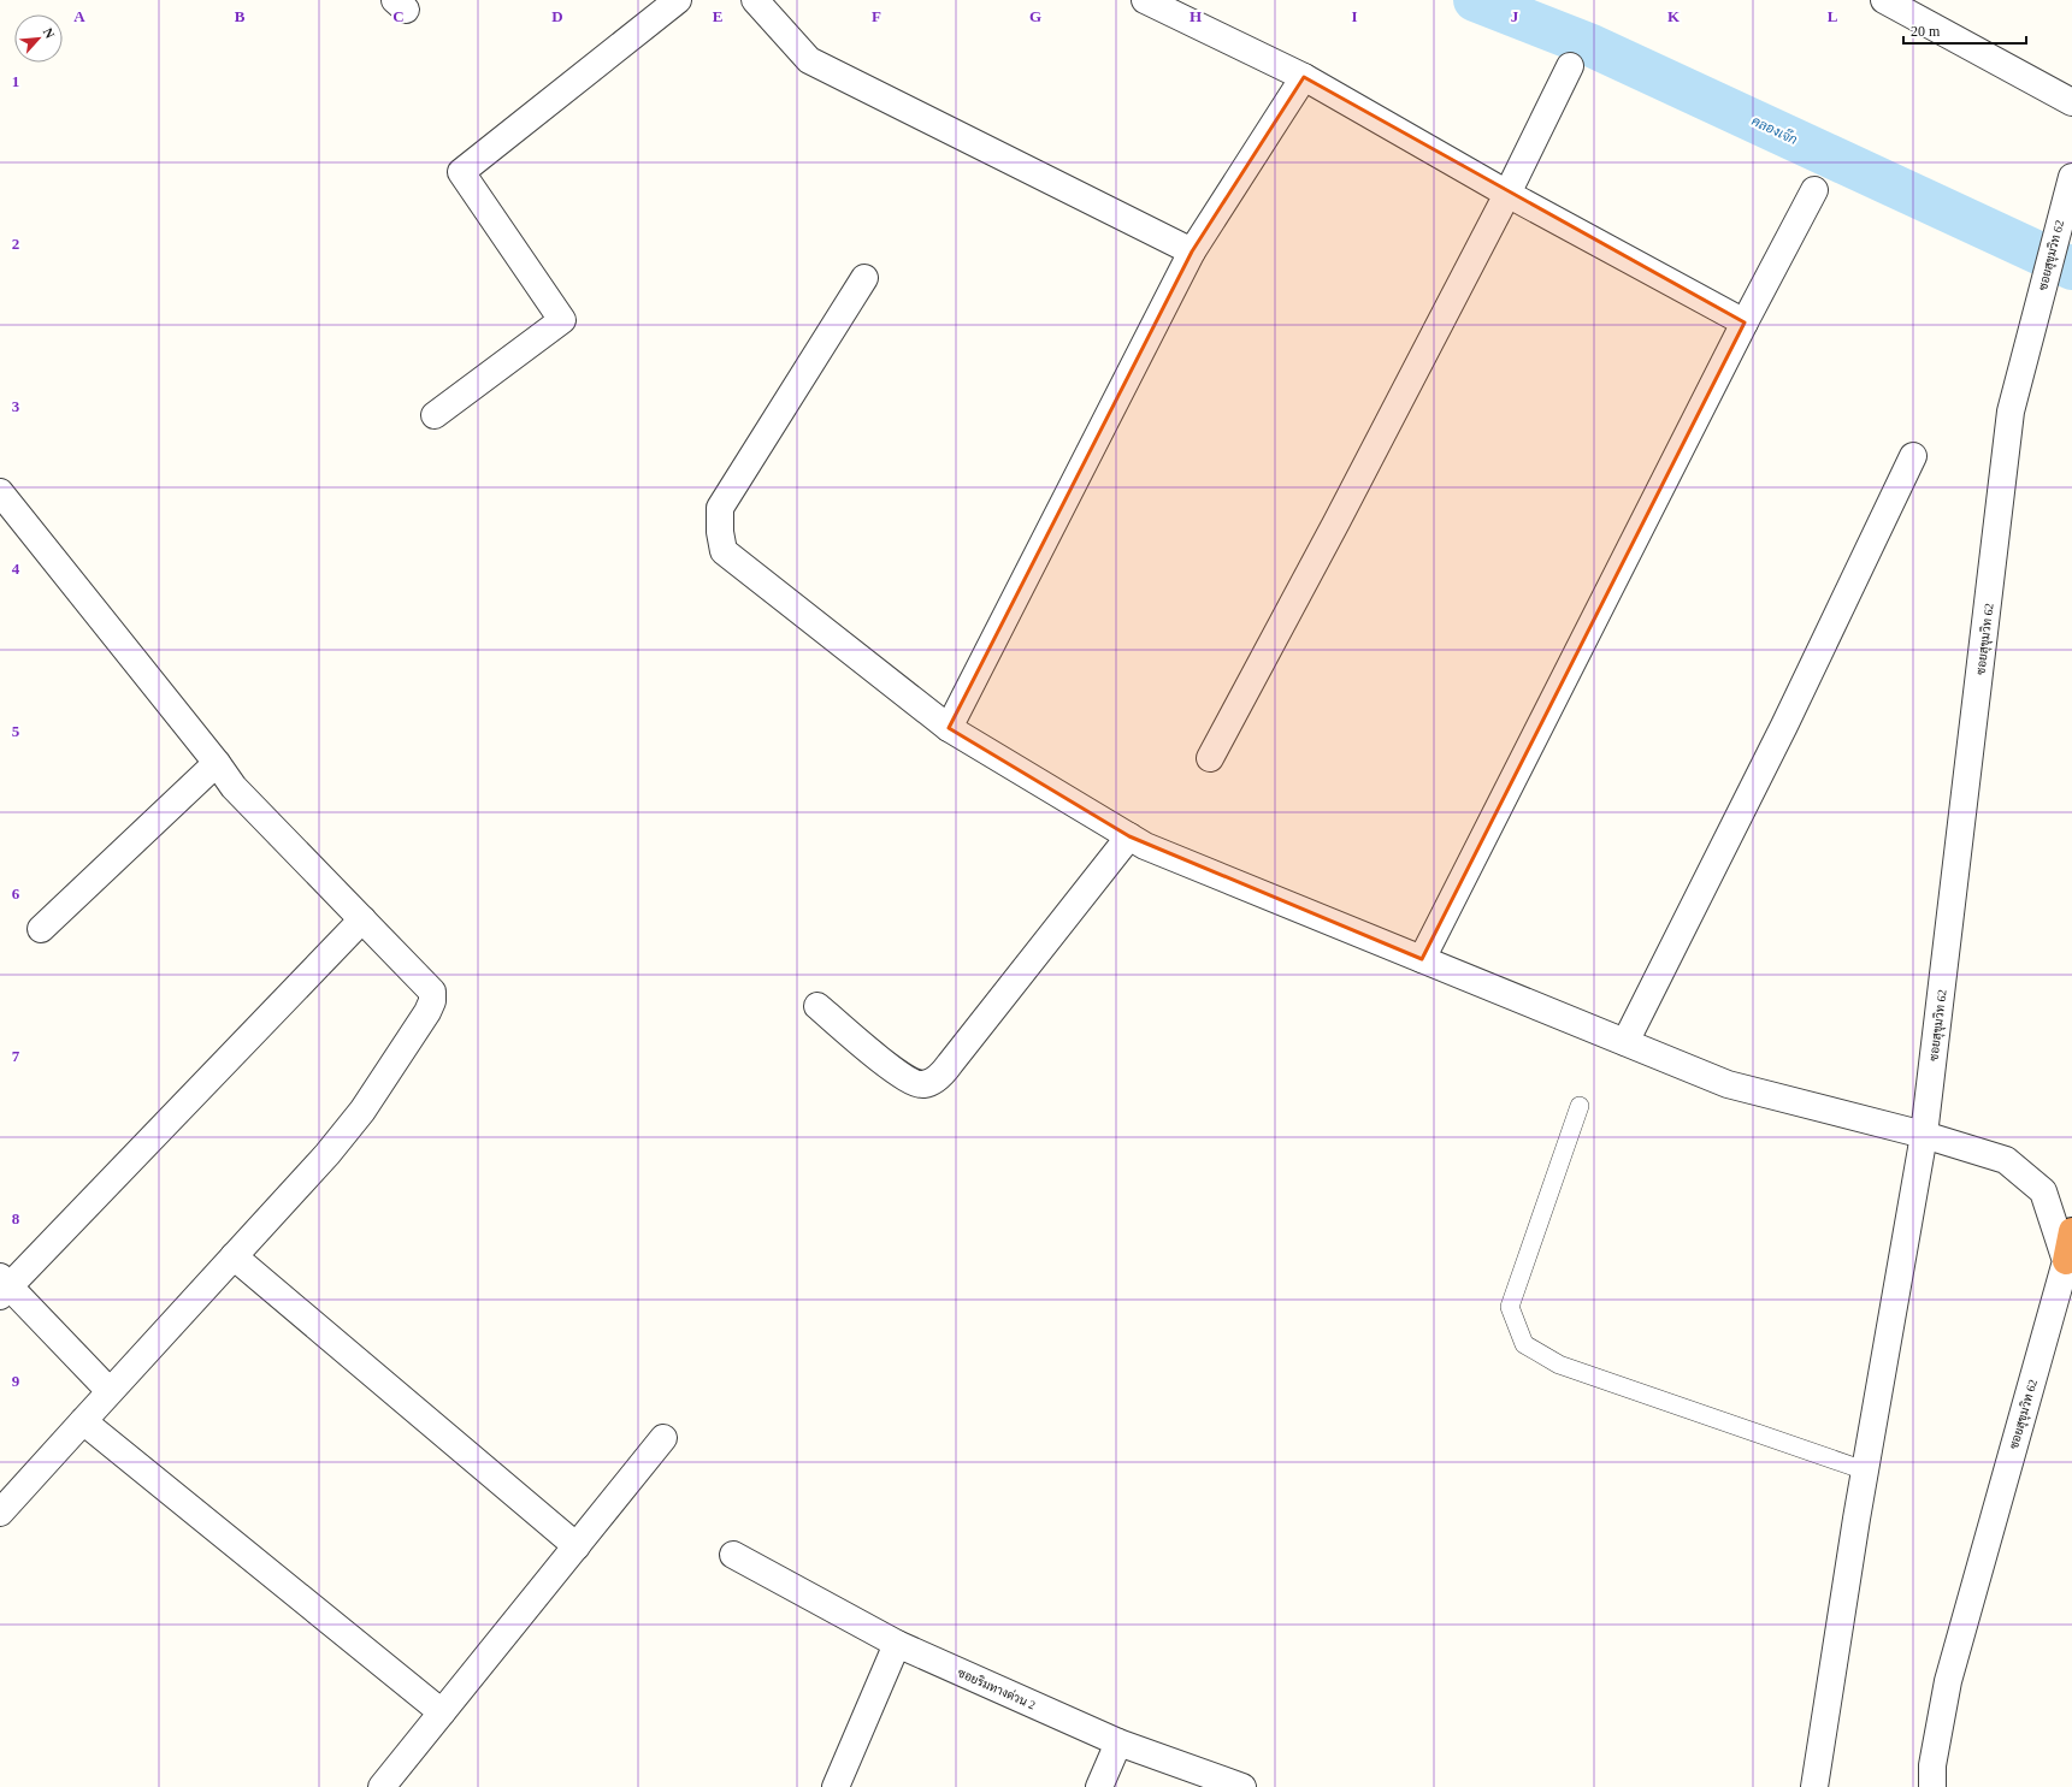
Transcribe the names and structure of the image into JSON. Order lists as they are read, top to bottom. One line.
{"streets":{"street":["ซอยสุขุมวิท 62","ซอยริมทางด่วน 2"]},"water":["คลองเจ๊ก"],"scale_bar":"20 m","north":"top right","grid":{"columns":["A","B","C","D","E","F","G","H","I","J","K","L"],"rows":["1","2","3","4","5","6","7","8","9"]}}
